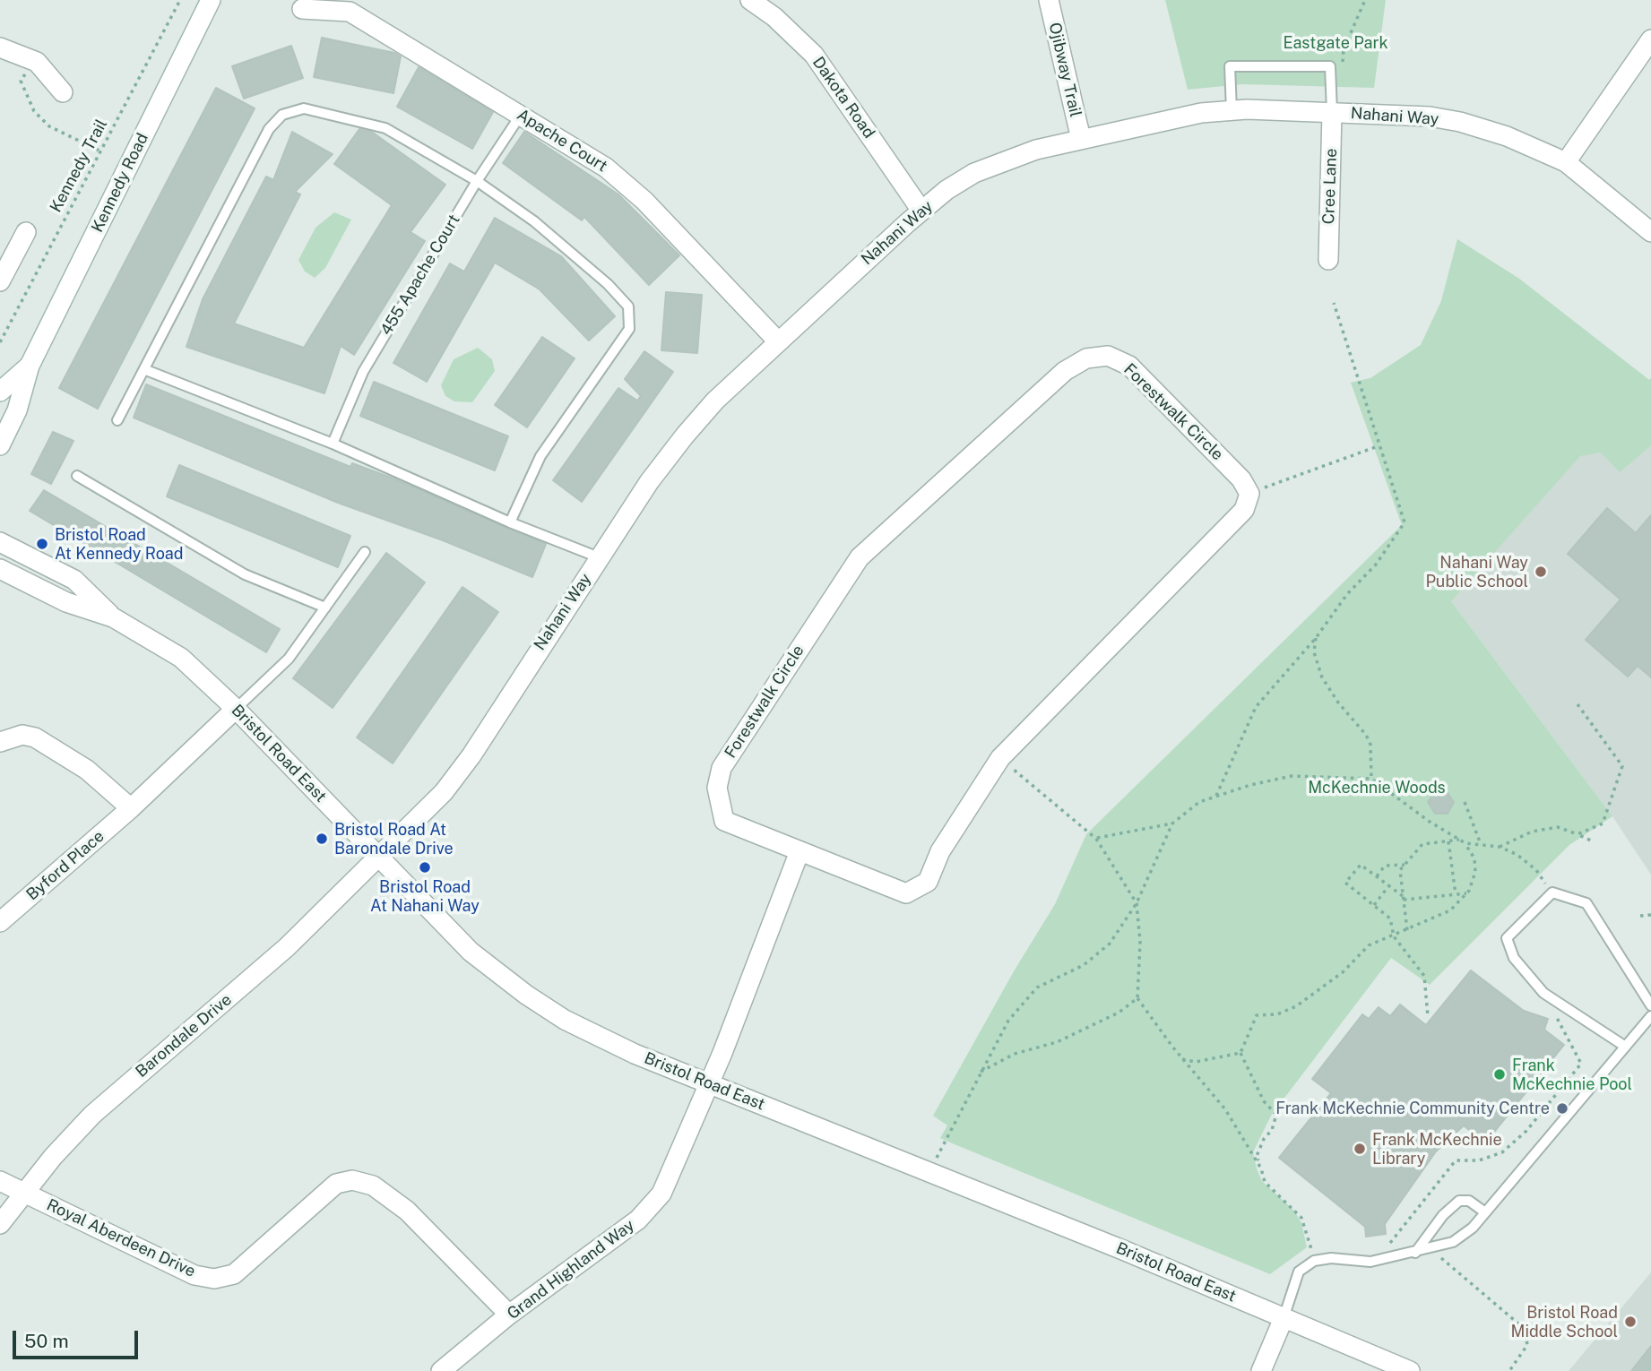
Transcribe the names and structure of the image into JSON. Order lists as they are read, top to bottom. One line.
{"streets":{"street":["Ojibway Trail","Dakota Road","Nahani Way","Apache Court","Kennedy Road","Cree Lane","Forestwalk Circle","Bristol Road East","Byford Place","Barondale Drive","Royal Aberdeen Drive","Grand Highland Way"],"lane":["455 Apache Court"],"path":["Kennedy Trail"]},"crossings":[["Ojibway Trail","Nahani Way"],["Dakota Road","Nahani Way"],["Nahani Way","Apache Court"],["Nahani Way","Cree Lane"],["Nahani Way","Bristol Road East"],["Nahani Way","Barondale Drive"],["Apache Court","455 Apache Court"],["Bristol Road East","Byford Place"],["Bristol Road East","Barondale Drive"],["Bristol Road East","Grand Highland Way"],["Barondale Drive","Royal Aberdeen Drive"],["Royal Aberdeen Drive","Grand Highland Way"]],"parks":["Eastgate Park","McKechnie Woods"],"places":["Bristol Road At Kennedy Road","Nahani Way Public School","Bristol Road At Barondale Drive","Bristol Road At Nahani Way","Frank McKechnie Pool","Frank McKechnie Community Centre","Frank McKechnie Library","Bristol Road Middle School"],"scale_bar":"50 m"}
